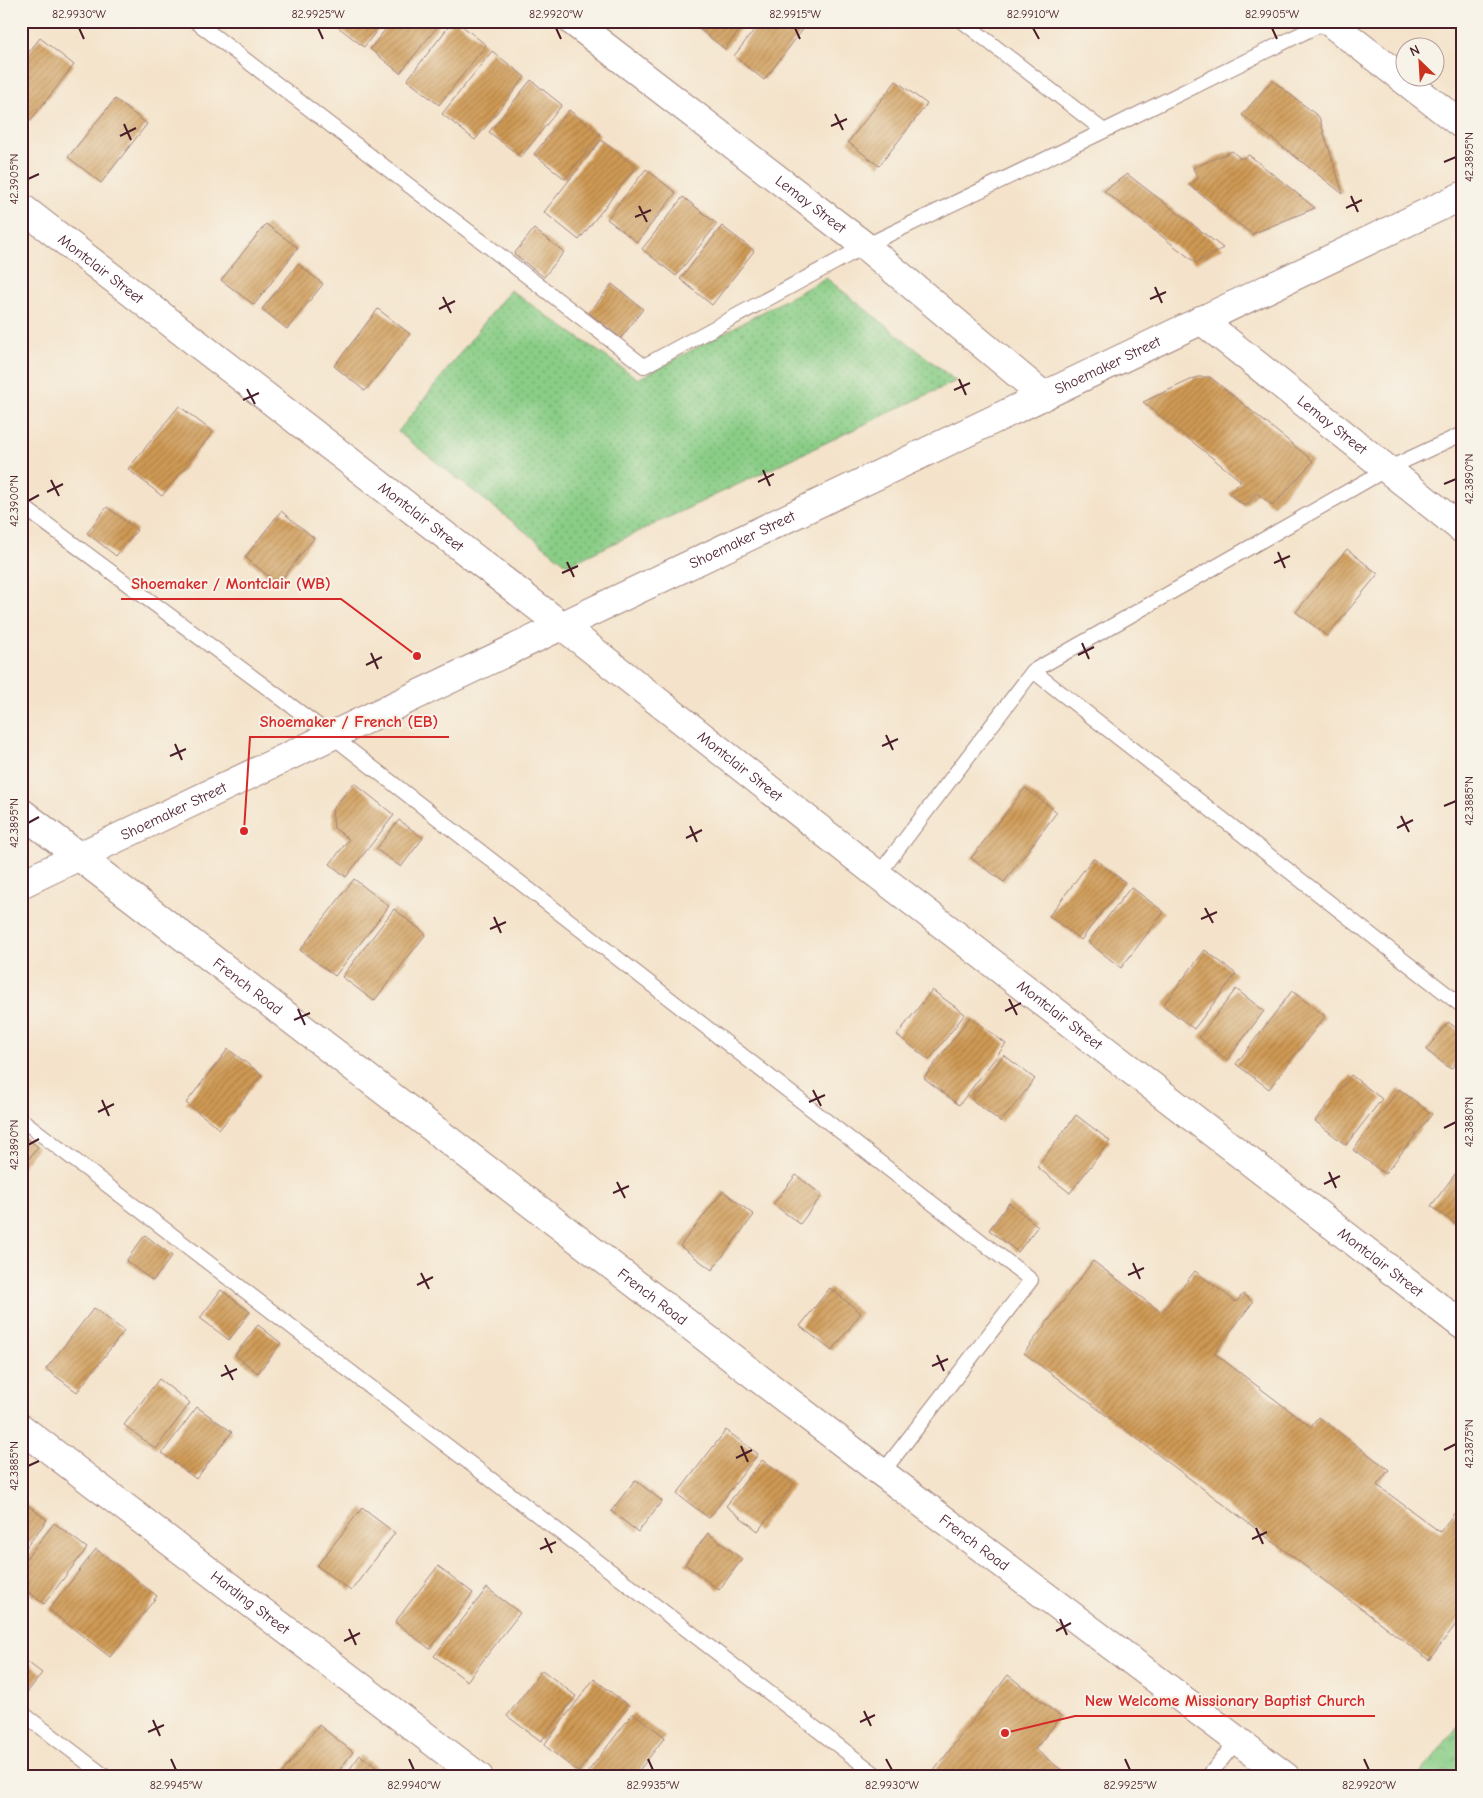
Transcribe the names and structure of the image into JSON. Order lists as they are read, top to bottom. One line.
{"streets":{"street":["Lemay Street","Montclair Street","Shoemaker Street","French Road","Harding Street"]},"crossings":[["Lemay Street","Shoemaker Street"],["Montclair Street","Shoemaker Street"],["Shoemaker Street","French Road"]],"places":["Shoemaker / Montclair (WB)","Shoemaker / French (EB)","New Welcome Missionary Baptist Church"],"north":"top left","coordinates":["82.9930°W","82.9925°W","82.9920°W","82.9915°W","82.9910°W","82.9905°W","42.3895°N","42.3905°N","42.3890°N","42.3900°N","42.3885°N","42.3880°N","42.3875°N","82.9945°W","82.9940°W","82.9935°W"]}
